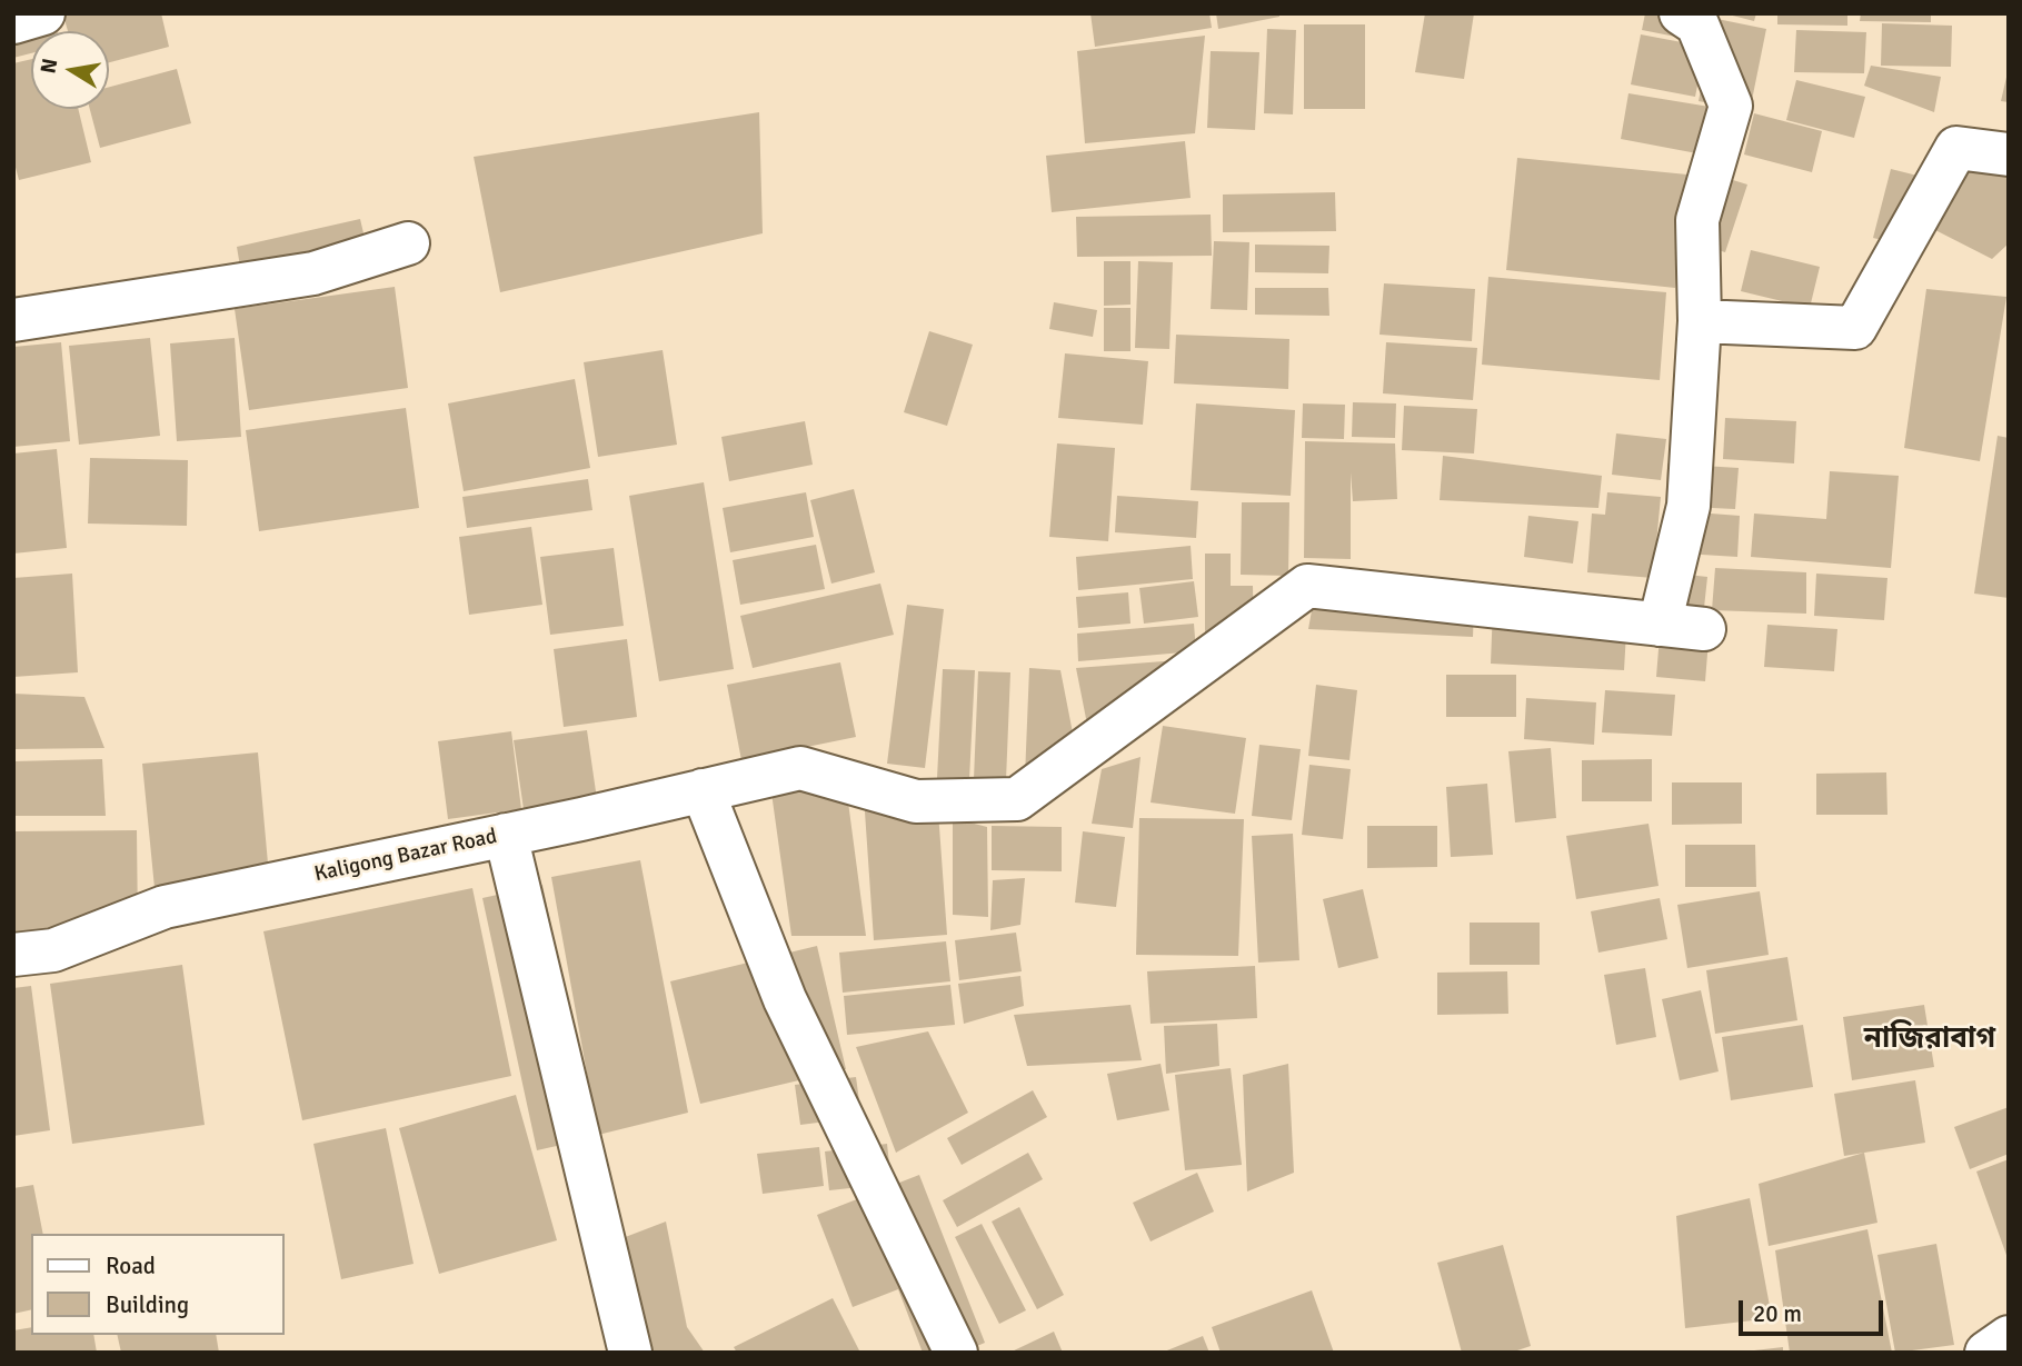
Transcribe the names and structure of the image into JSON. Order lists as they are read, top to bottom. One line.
{"streets":{"street":["Kaligong Bazar Road"]},"districts":["নাজিরাবাগ"],"legend":["Road","Building"],"scale_bar":"20 m","north":"left"}
